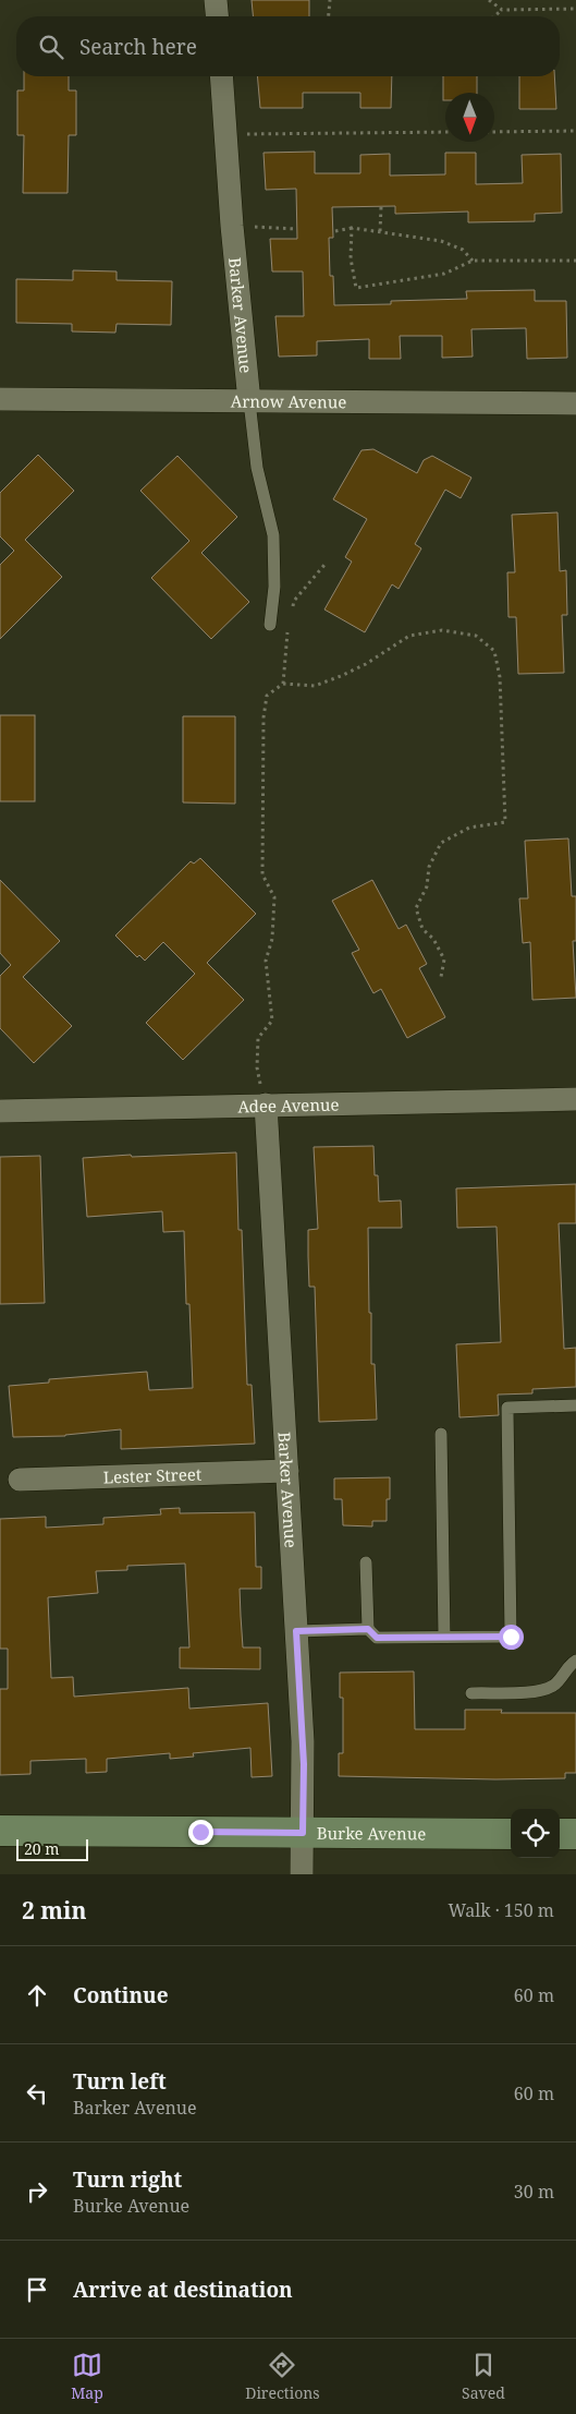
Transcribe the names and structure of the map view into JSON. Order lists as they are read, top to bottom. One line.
{"streets":{"main road":["Burke Avenue"],"street":["Barker Avenue","Arnow Avenue","Adee Avenue","Lester Street"]},"crossings":[["Barker Avenue","Arnow Avenue"],["Barker Avenue","Adee Avenue"],["Barker Avenue","Lester Street"],["Barker Avenue","Burke Avenue"]],"scale_bar":"20 m","north":"bottom","page":{"search":"Search here","scale":"20 m","heading":["2 min","Walk · 150 m"],"list":[["Continue","60 m"],["Turn left","Barker Avenue","60 m"],["Turn right","Burke Avenue","30 m"],"Arrive at destination"],"nav":["Map","Directions","Saved"]}}
